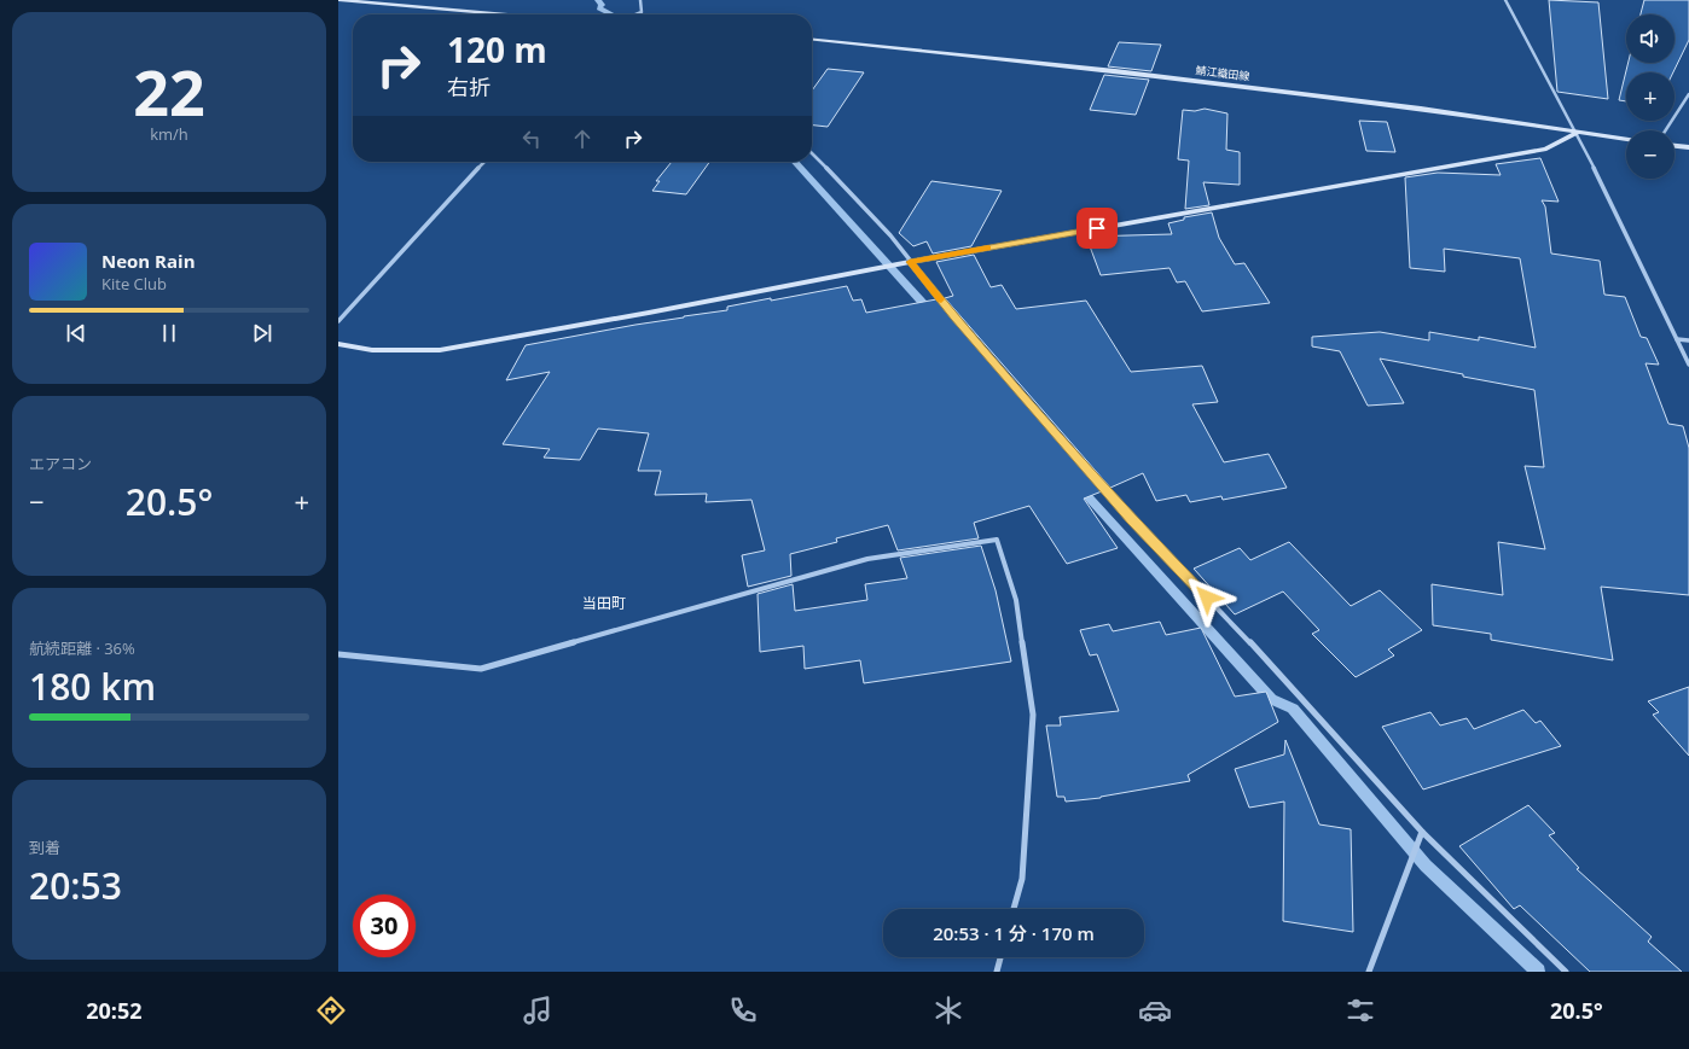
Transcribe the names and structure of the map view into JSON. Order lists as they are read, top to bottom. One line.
{"streets":{"main road":["鯖江織田線"]},"districts":["当田町"],"page":{"tile":[["22","km/h"],"エアコン",["航続距離 · 36%","180 km"],["到着","20:53"]],"map_buttons":["+","−"],"turn":["120 m","右折"],"song":["Neon Rain","Kite Club"],"heat":["−","20.5°","+"],"limit":"30","trip":"20:53 · 1 分 · 170 m","tabs":["20:52","20.5°"]}}
